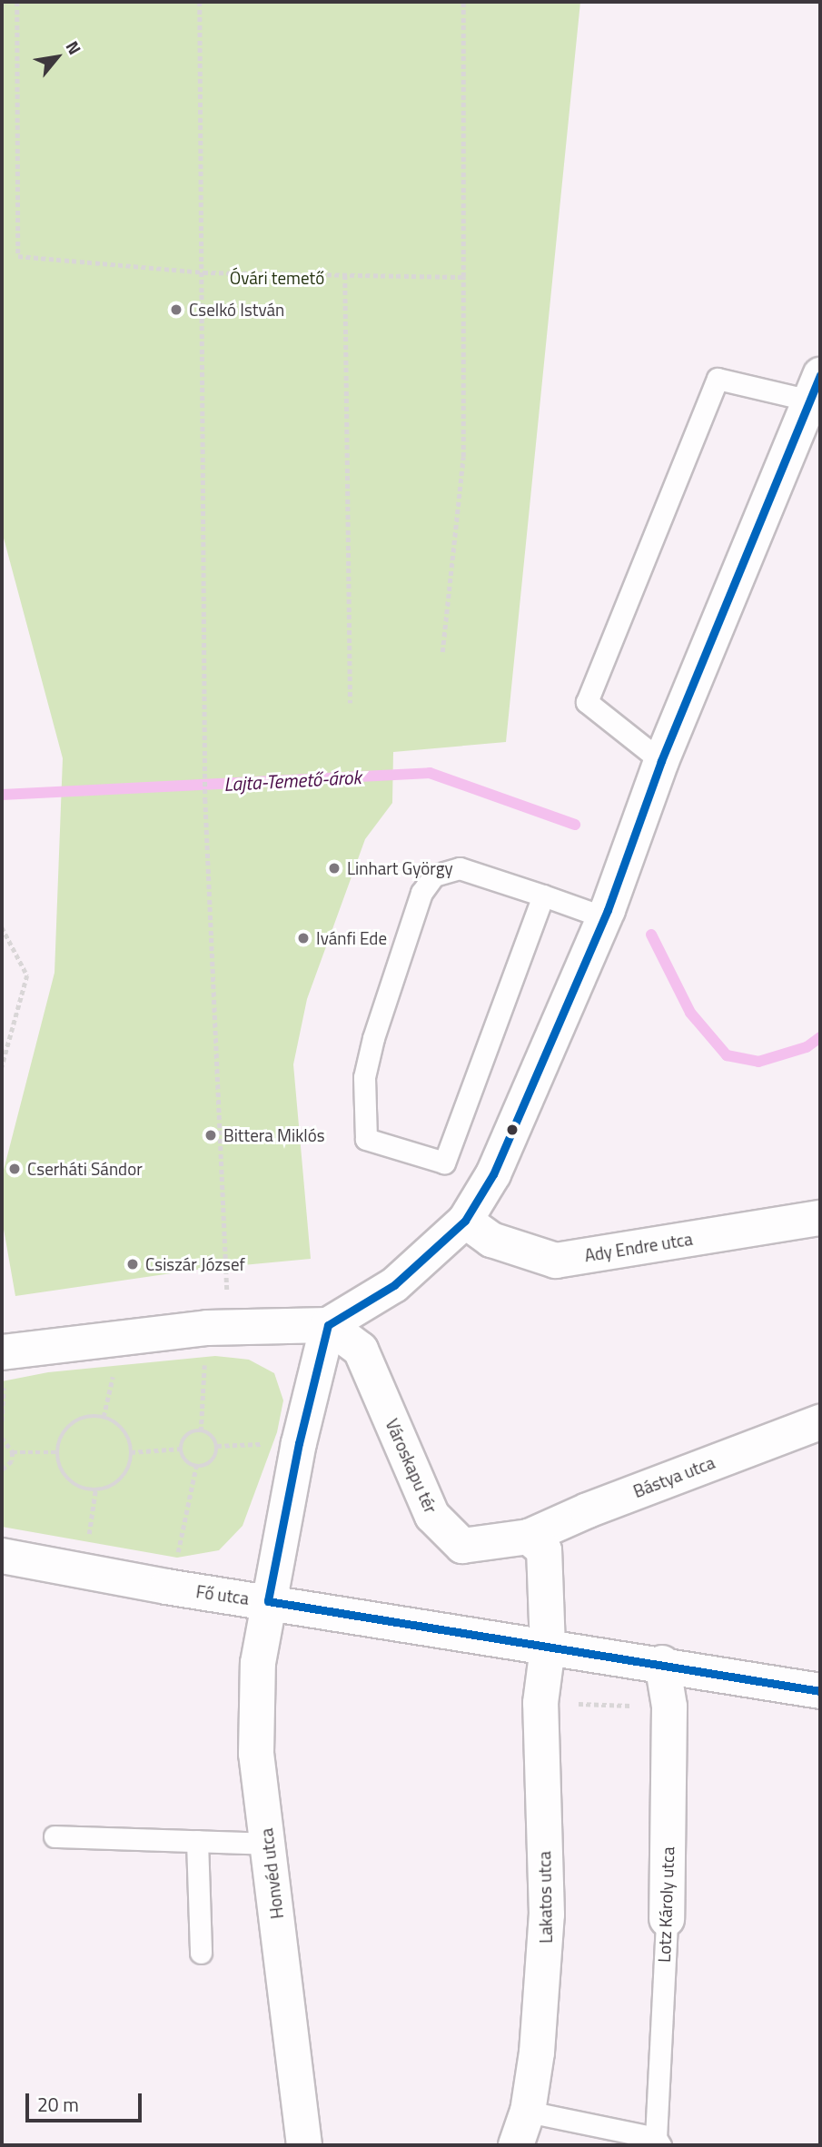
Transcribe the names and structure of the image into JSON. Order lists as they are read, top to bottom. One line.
{"streets":{"street":["Ady Endre utca","Városkapu tér","Bástya utca","Fő utca","Honvéd utca","Lakatos utca","Lotz Károly utca"]},"crossings":[["Városkapu tér","Bástya utca"],["Fő utca","Honvéd utca"],["Fő utca","Lakatos utca"],["Fő utca","Lotz Károly utca"]],"water":["Lajta-Temető-árok"],"parks":["Óvári temető"],"places":["Cselkó István","Linhart György","Ivánfi Ede","Bittera Miklós","Cserháti Sándor","Csiszár József"],"scale_bar":"20 m","north":"top right"}
